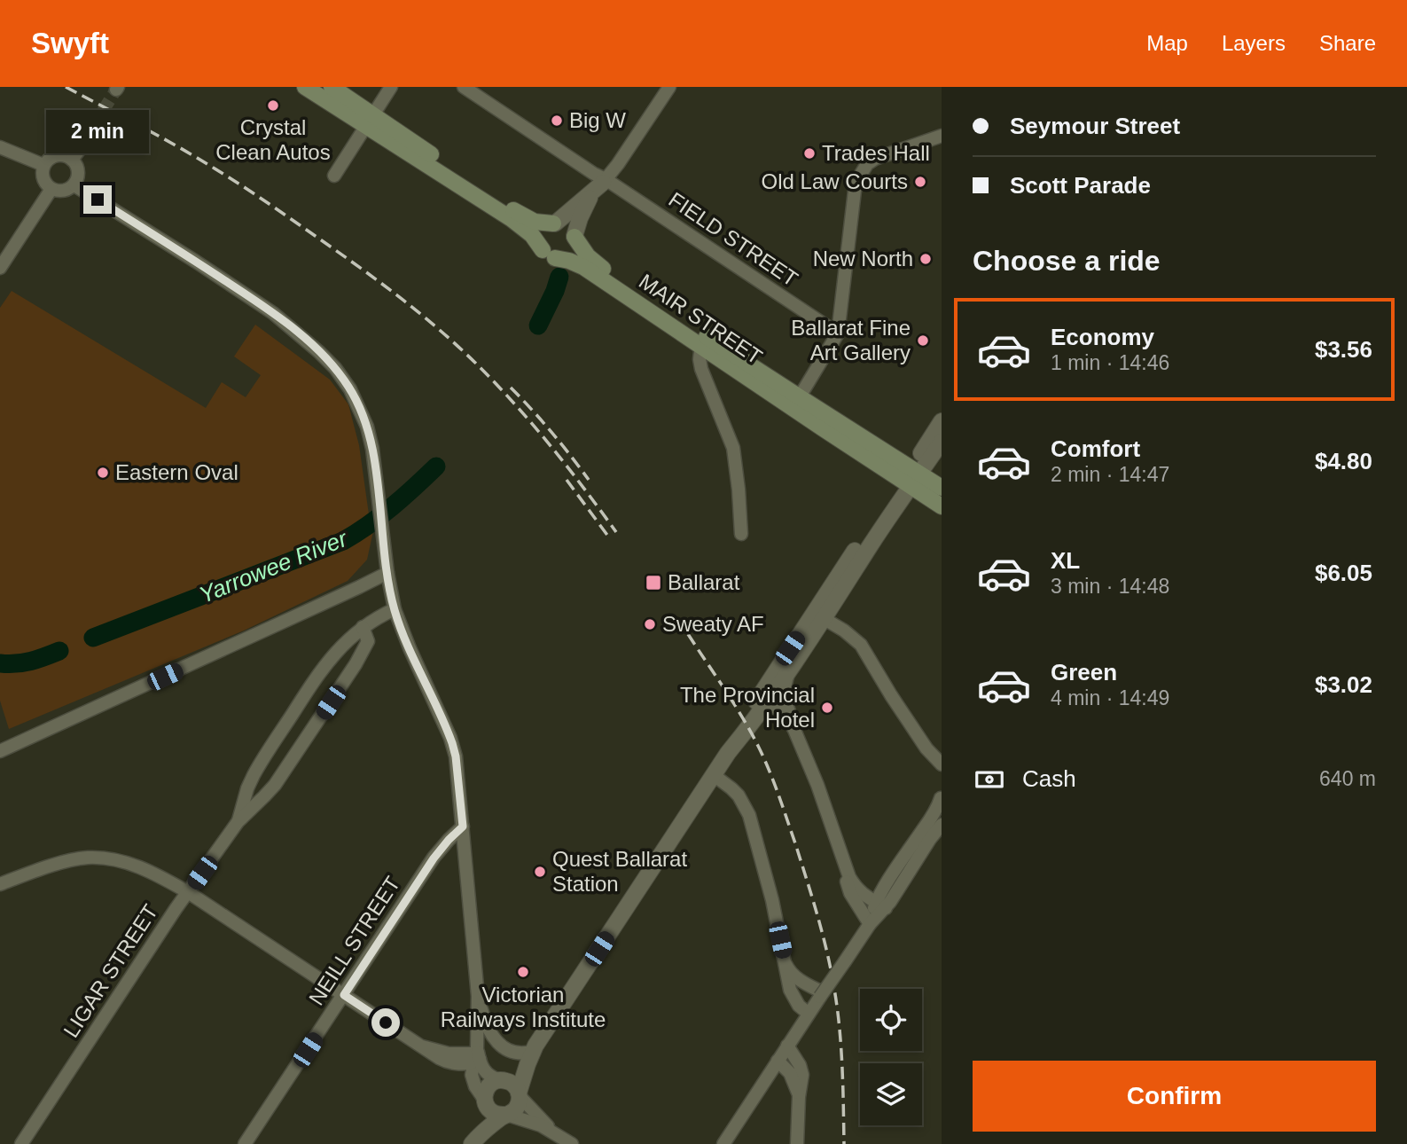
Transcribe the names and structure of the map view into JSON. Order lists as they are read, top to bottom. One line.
{"streets":{"main road":["MAIR STREET"],"street":["FIELD STREET","NEILL STREET","LIGAR STREET"]},"water":["Yarrowee River"],"places":{"other":["Crystal Clean Autos","Big W","Trades Hall","Old Law Courts","New North","Ballarat Fine Art Gallery","Eastern Oval","Sweaty AF","The Provincial Hotel","Quest Ballarat Station","Victorian Railways Institute"],"transit":["Ballarat"]},"page":{"header":"Swyft","nav":["Map","Layers","Share"],"banner":["Seymour Street","Scott Parade"],"bubble":"2 min","heading":"Choose a ride","list":[{"name":"Economy","note":"1 min · 14:46","value":"$3.56"},{"name":"Comfort","note":"2 min · 14:47","value":"$4.80"},{"name":"XL","note":"3 min · 14:48","value":"$6.05"},{"name":"Green","note":"4 min · 14:49","value":"$3.02"}],"pay":["Cash","640 m"],"buttons":"Confirm"}}
